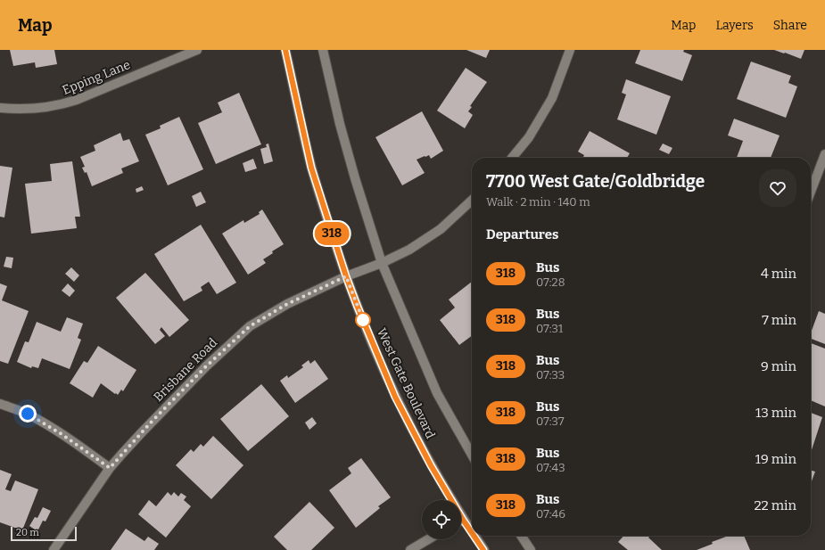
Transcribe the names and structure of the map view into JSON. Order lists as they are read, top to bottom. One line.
{"streets":{"street":["Epping Lane","Brisbane Road","West Gate Boulevard"]},"crossings":[["Brisbane Road","West Gate Boulevard"]],"lines":["bus line 318"],"scale_bar":"20 m","page":{"header":"Map","nav":["Map","Layers","Share"],"on_map":"318","heading":[["7700 West Gate/Goldbridge","Walk · 2 min · 140 m"],"Departures"],"list":[{"mark":"318","name":"Bus","note":"07:28","value":"4 min"},{"mark":"318","name":"Bus","note":"07:31","value":"7 min"},{"mark":"318","name":"Bus","note":"07:33","value":"9 min"},{"mark":"318","name":"Bus","note":"07:37","value":"13 min"},{"mark":"318","name":"Bus","note":"07:43","value":"19 min"},{"mark":"318","name":"Bus","note":"07:46","value":"22 min"}],"scale":"20 m"}}
